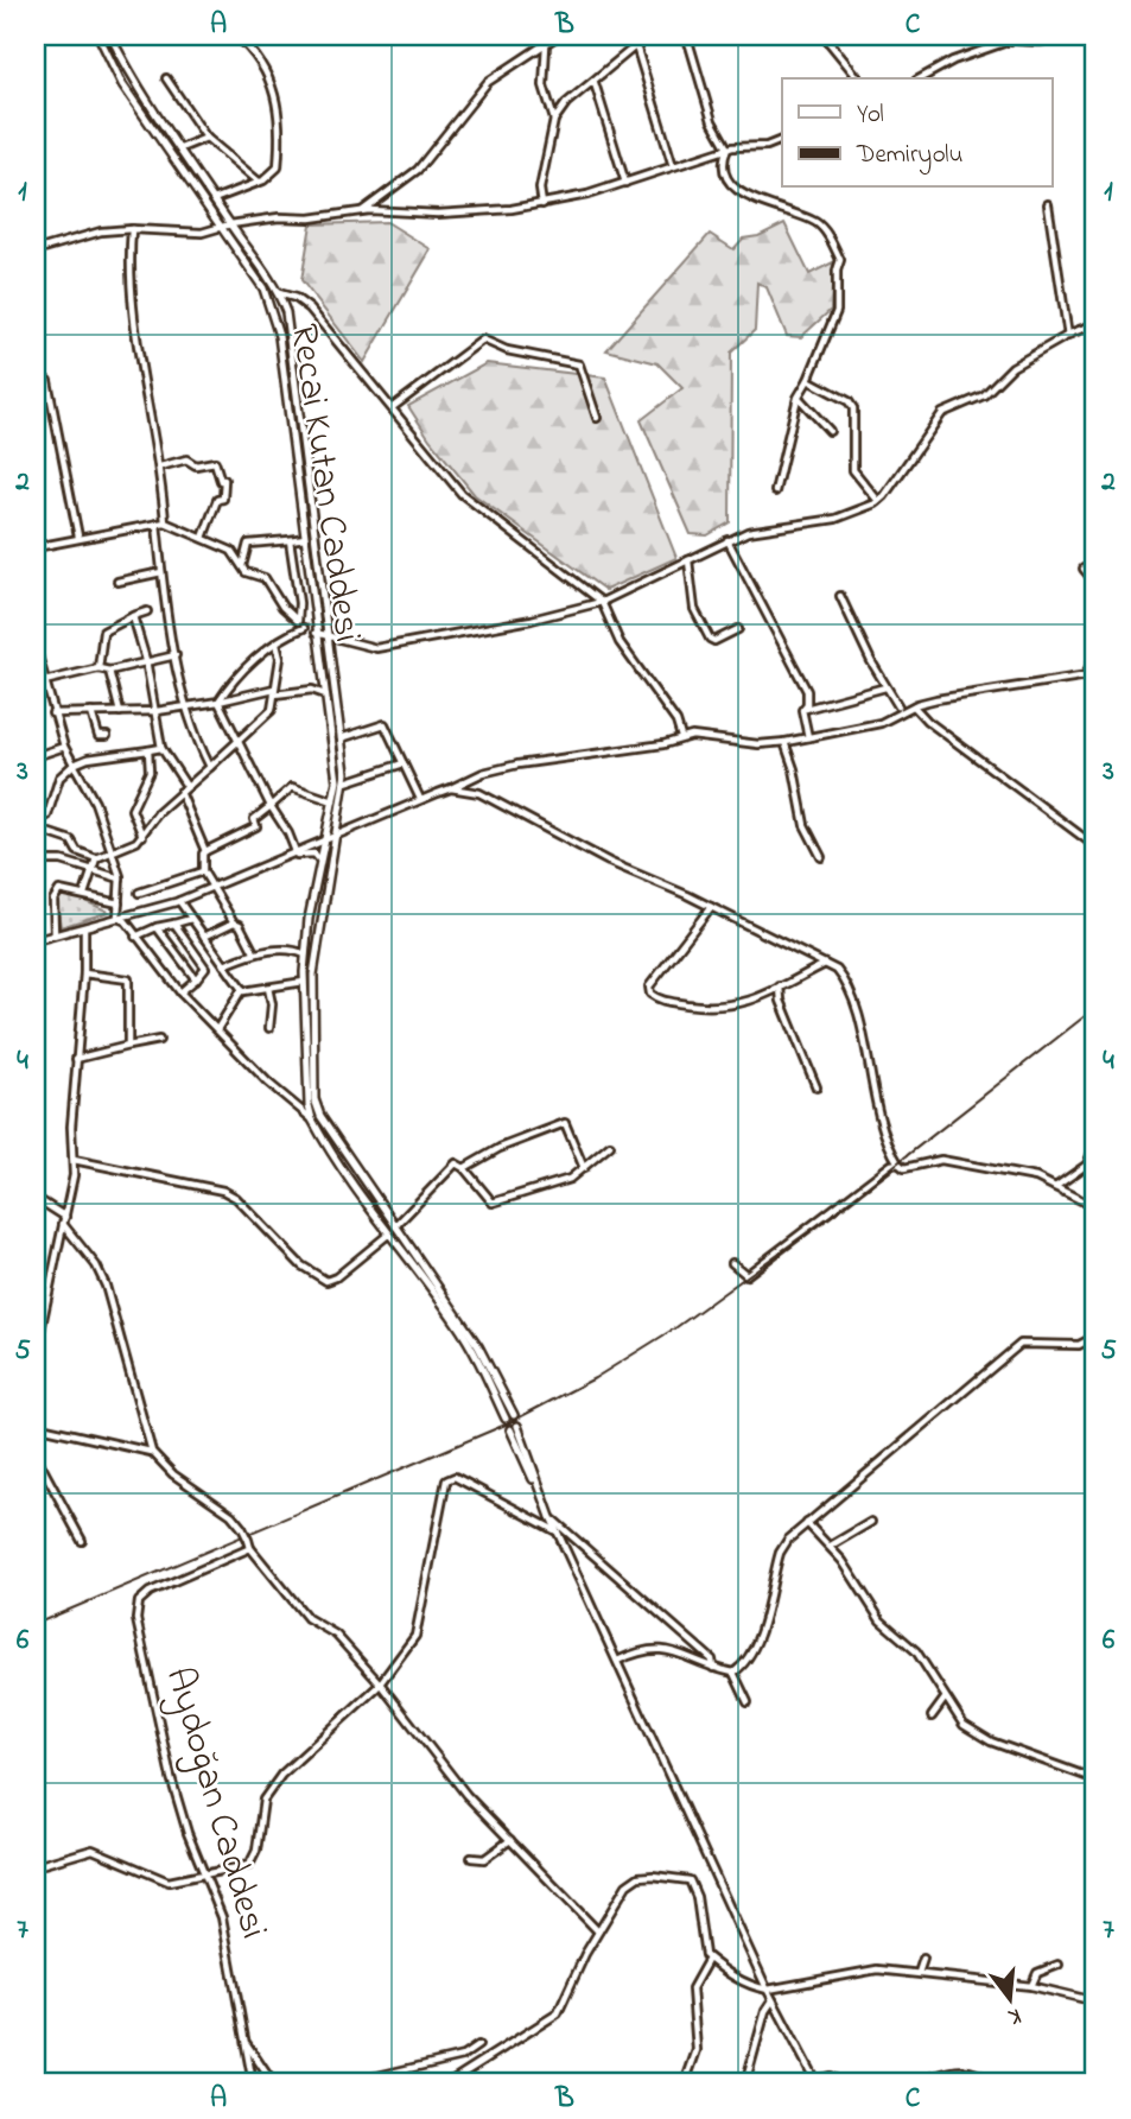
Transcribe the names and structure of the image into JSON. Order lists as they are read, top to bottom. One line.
{"streets":{"main road":["Recai Kutan Caddesi"],"street":["Aydoğan Caddesi"]},"legend":["Yol","Demiryolu"],"north":"bottom","grid":{"columns":["A","B","C"],"rows":["1","2","3","4","5","6","7"]}}
